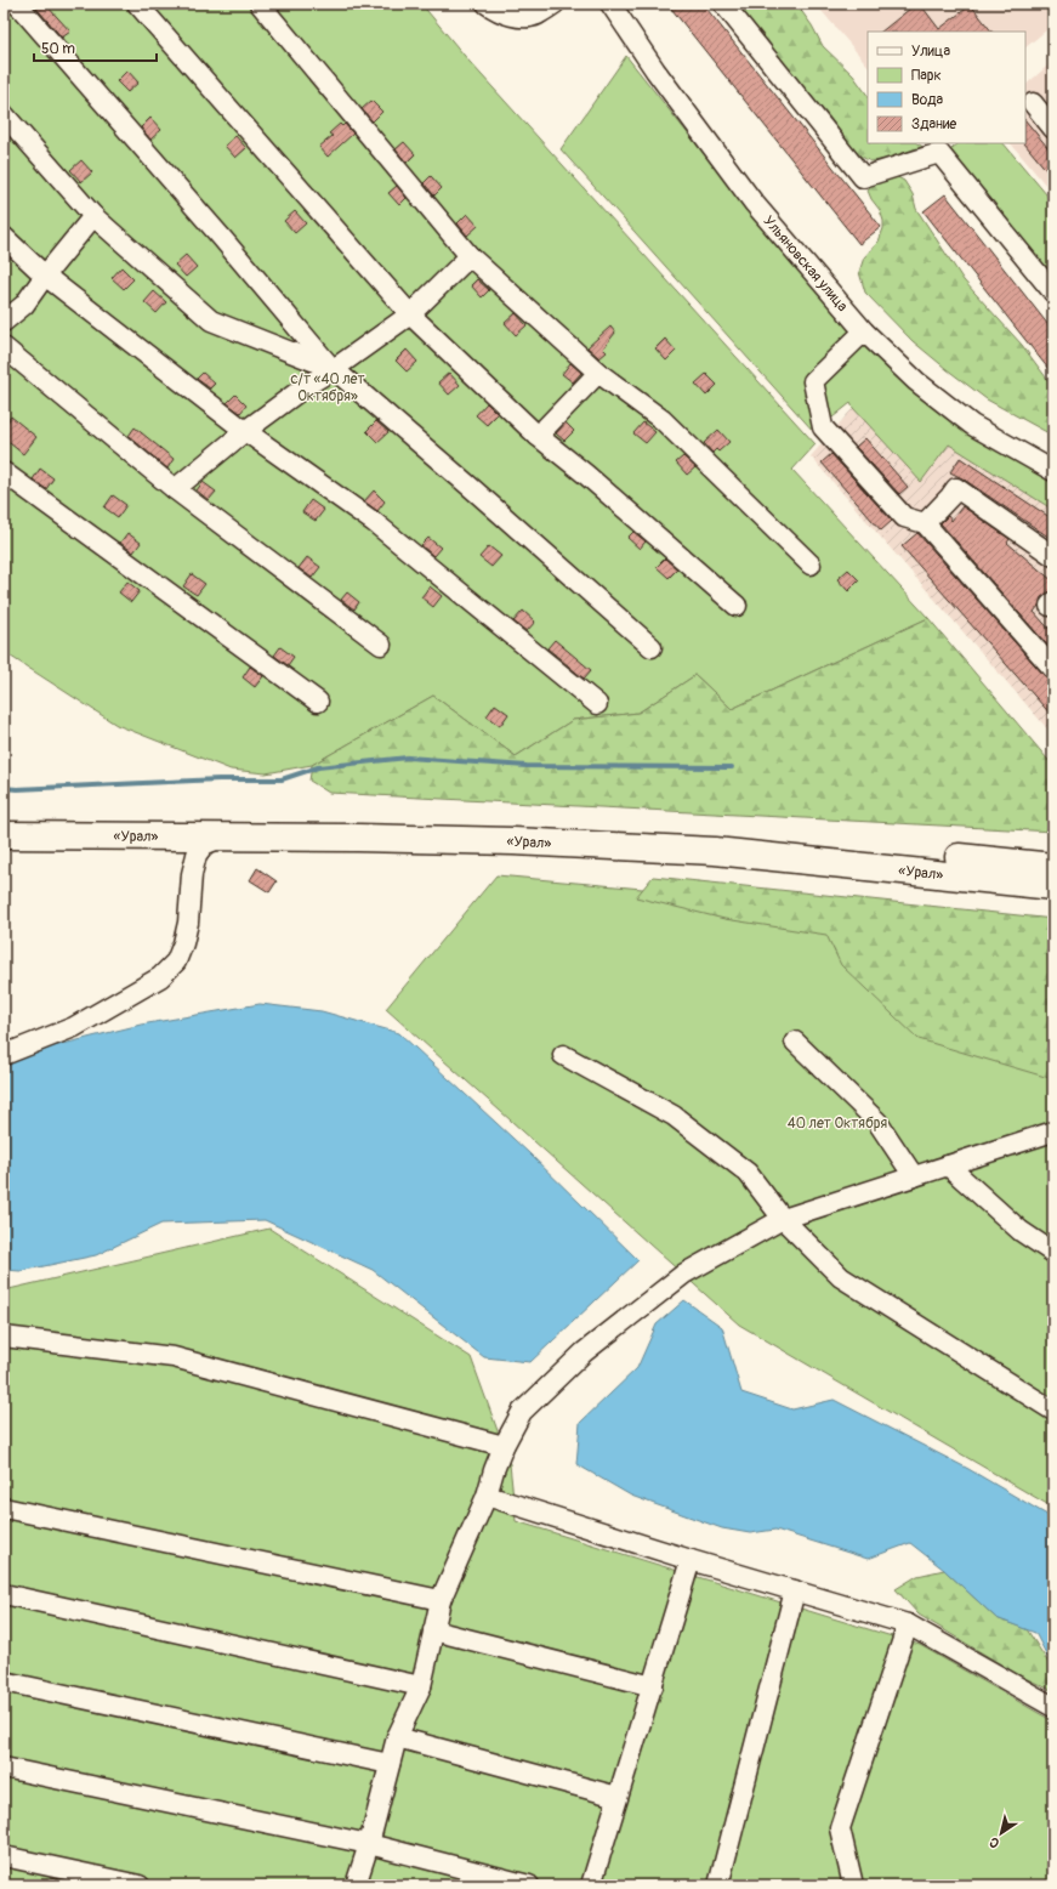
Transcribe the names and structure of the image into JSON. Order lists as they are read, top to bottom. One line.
{"streets":{"highway":["«Урал»"],"street":["Ульяновская улица"]},"parks":["с/т «40 лет Октября»","40 лет Октября"],"legend":["Улица","Парк","Вода","Здание"],"scale_bar":"50 m","north":"bottom left"}
